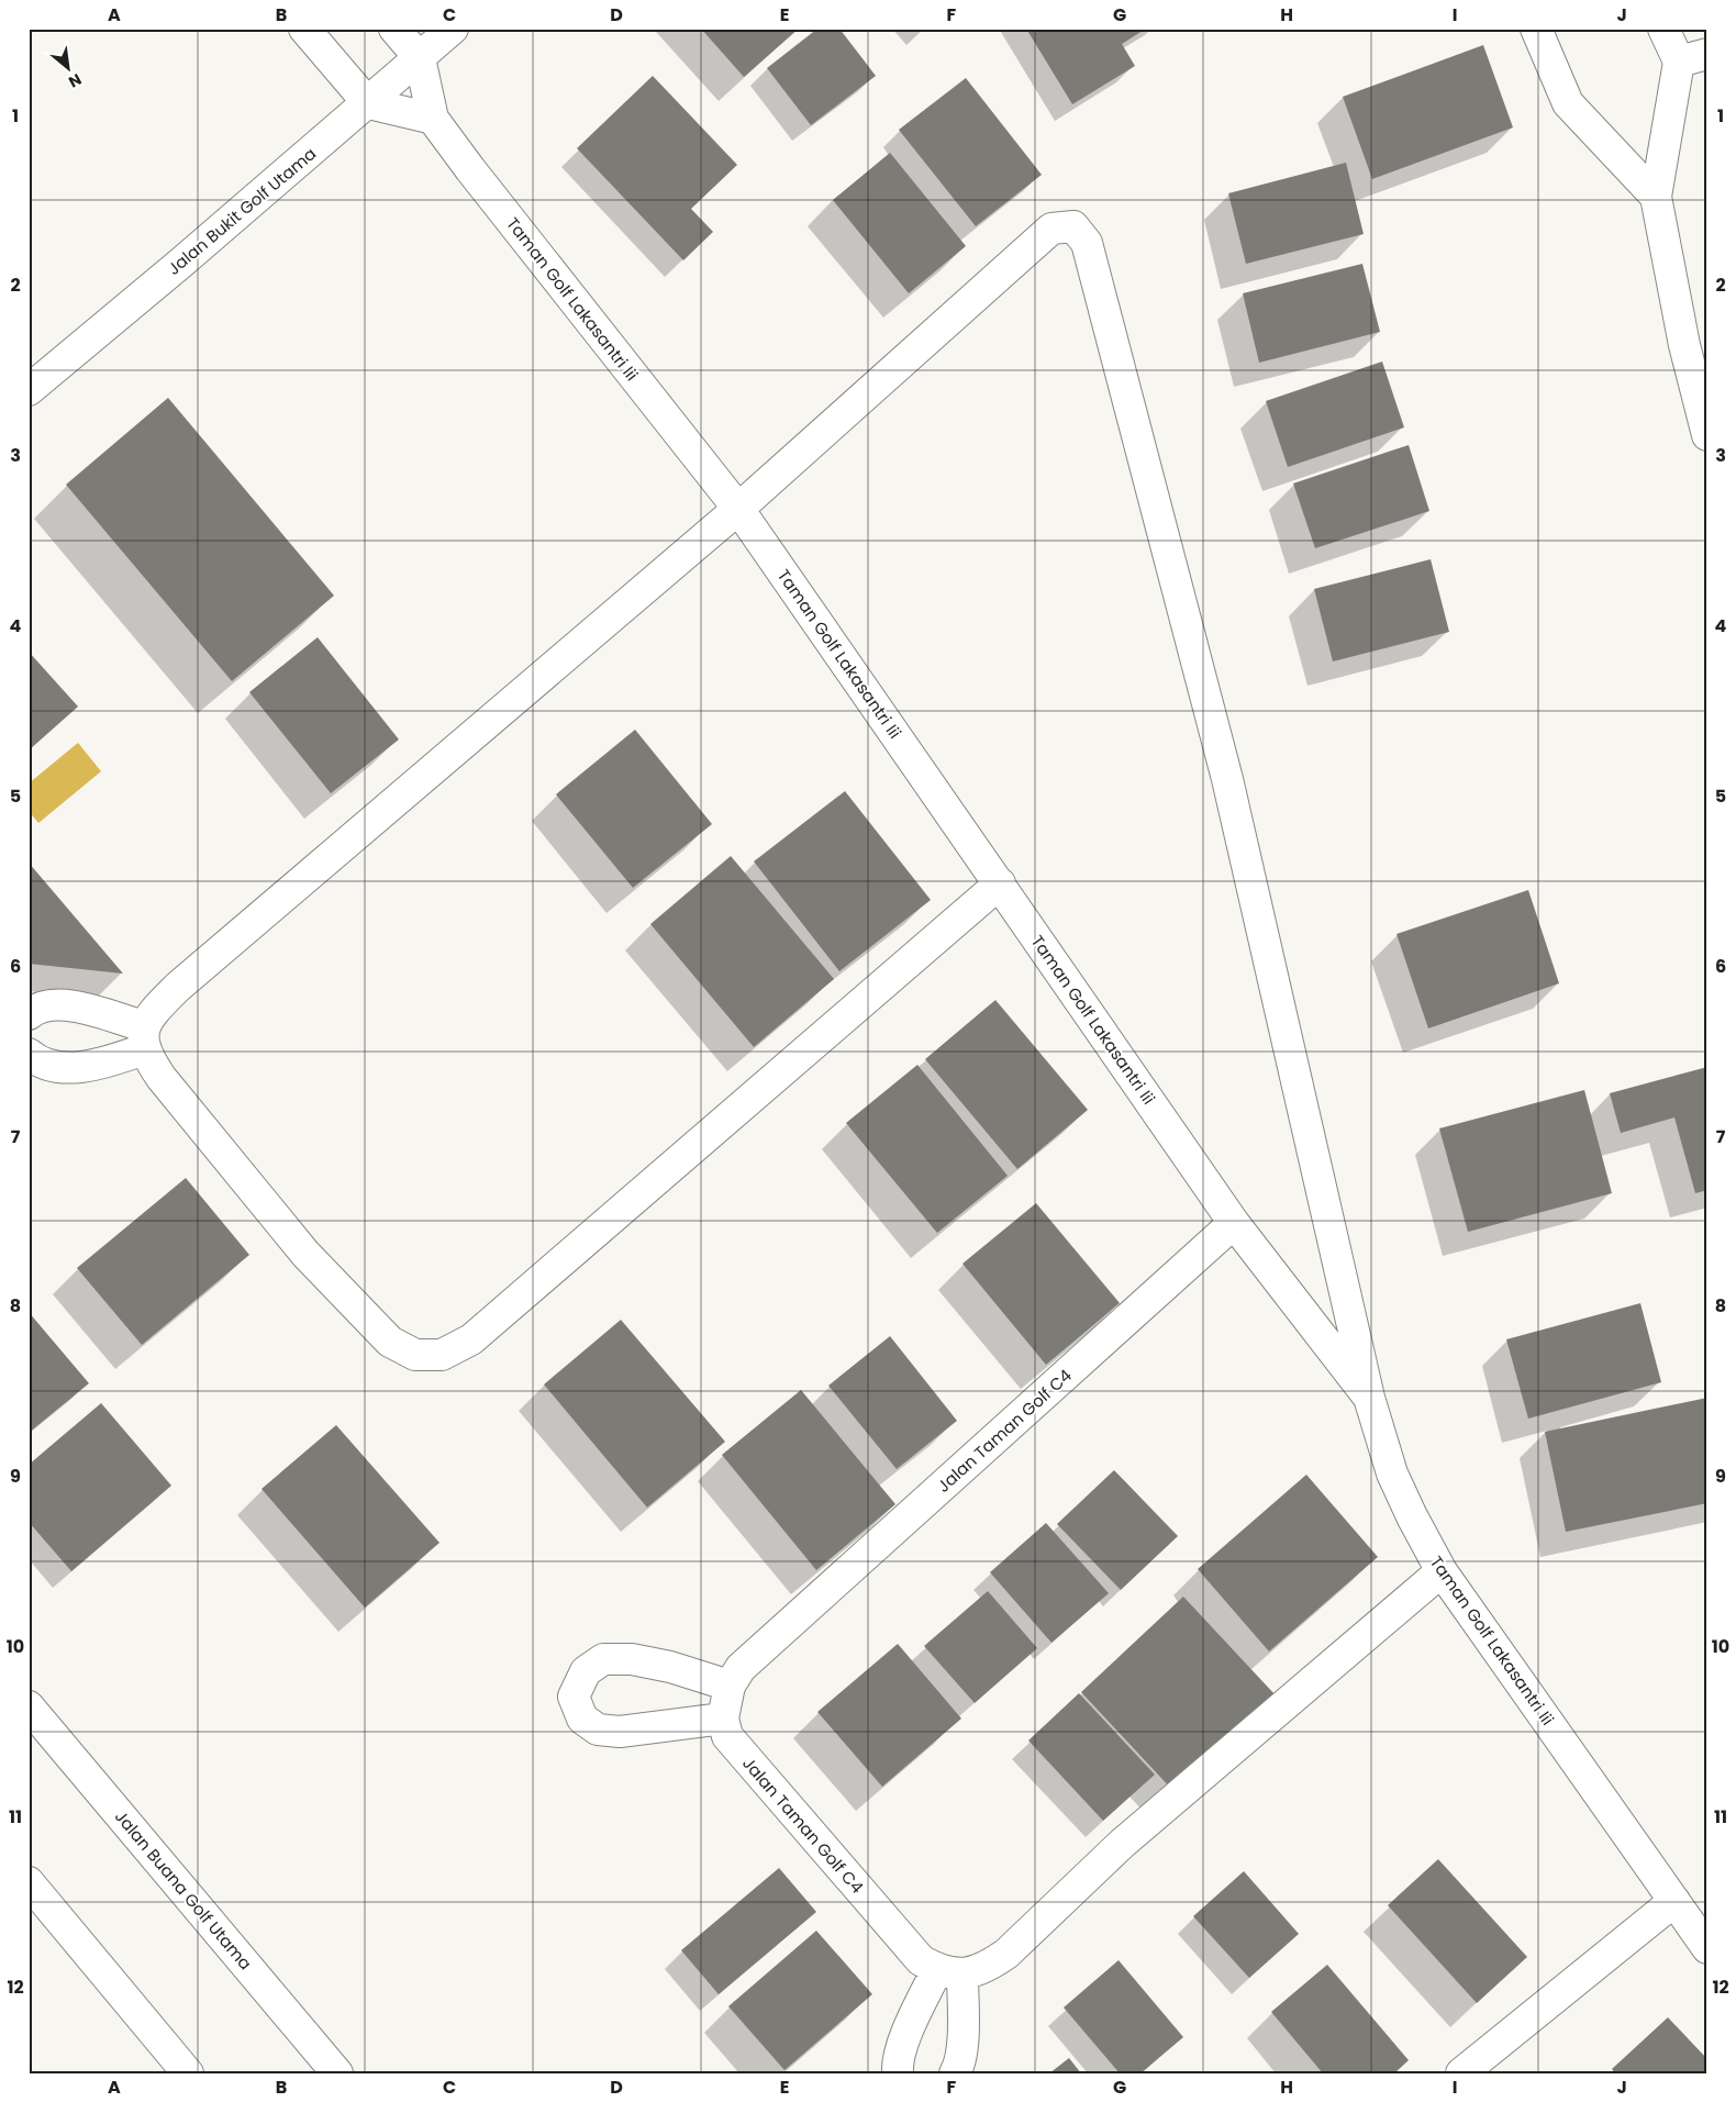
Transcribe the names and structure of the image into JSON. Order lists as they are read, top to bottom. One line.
{"streets":{"street":["Jalan Bukit Golf Utama","Taman Golf Lakasantri Iii","Jalan Taman Golf C4","Jalan Buana Golf Utama"]},"crossings":[["Jalan Bukit Golf Utama","Taman Golf Lakasantri Iii"],["Taman Golf Lakasantri Iii","Jalan Taman Golf C4"]],"north":"bottom right","grid":{"columns":["A","B","C","D","E","F","G","H","I","J"],"rows":["1","2","3","4","5","6","7","8","9","10","11","12"]}}
